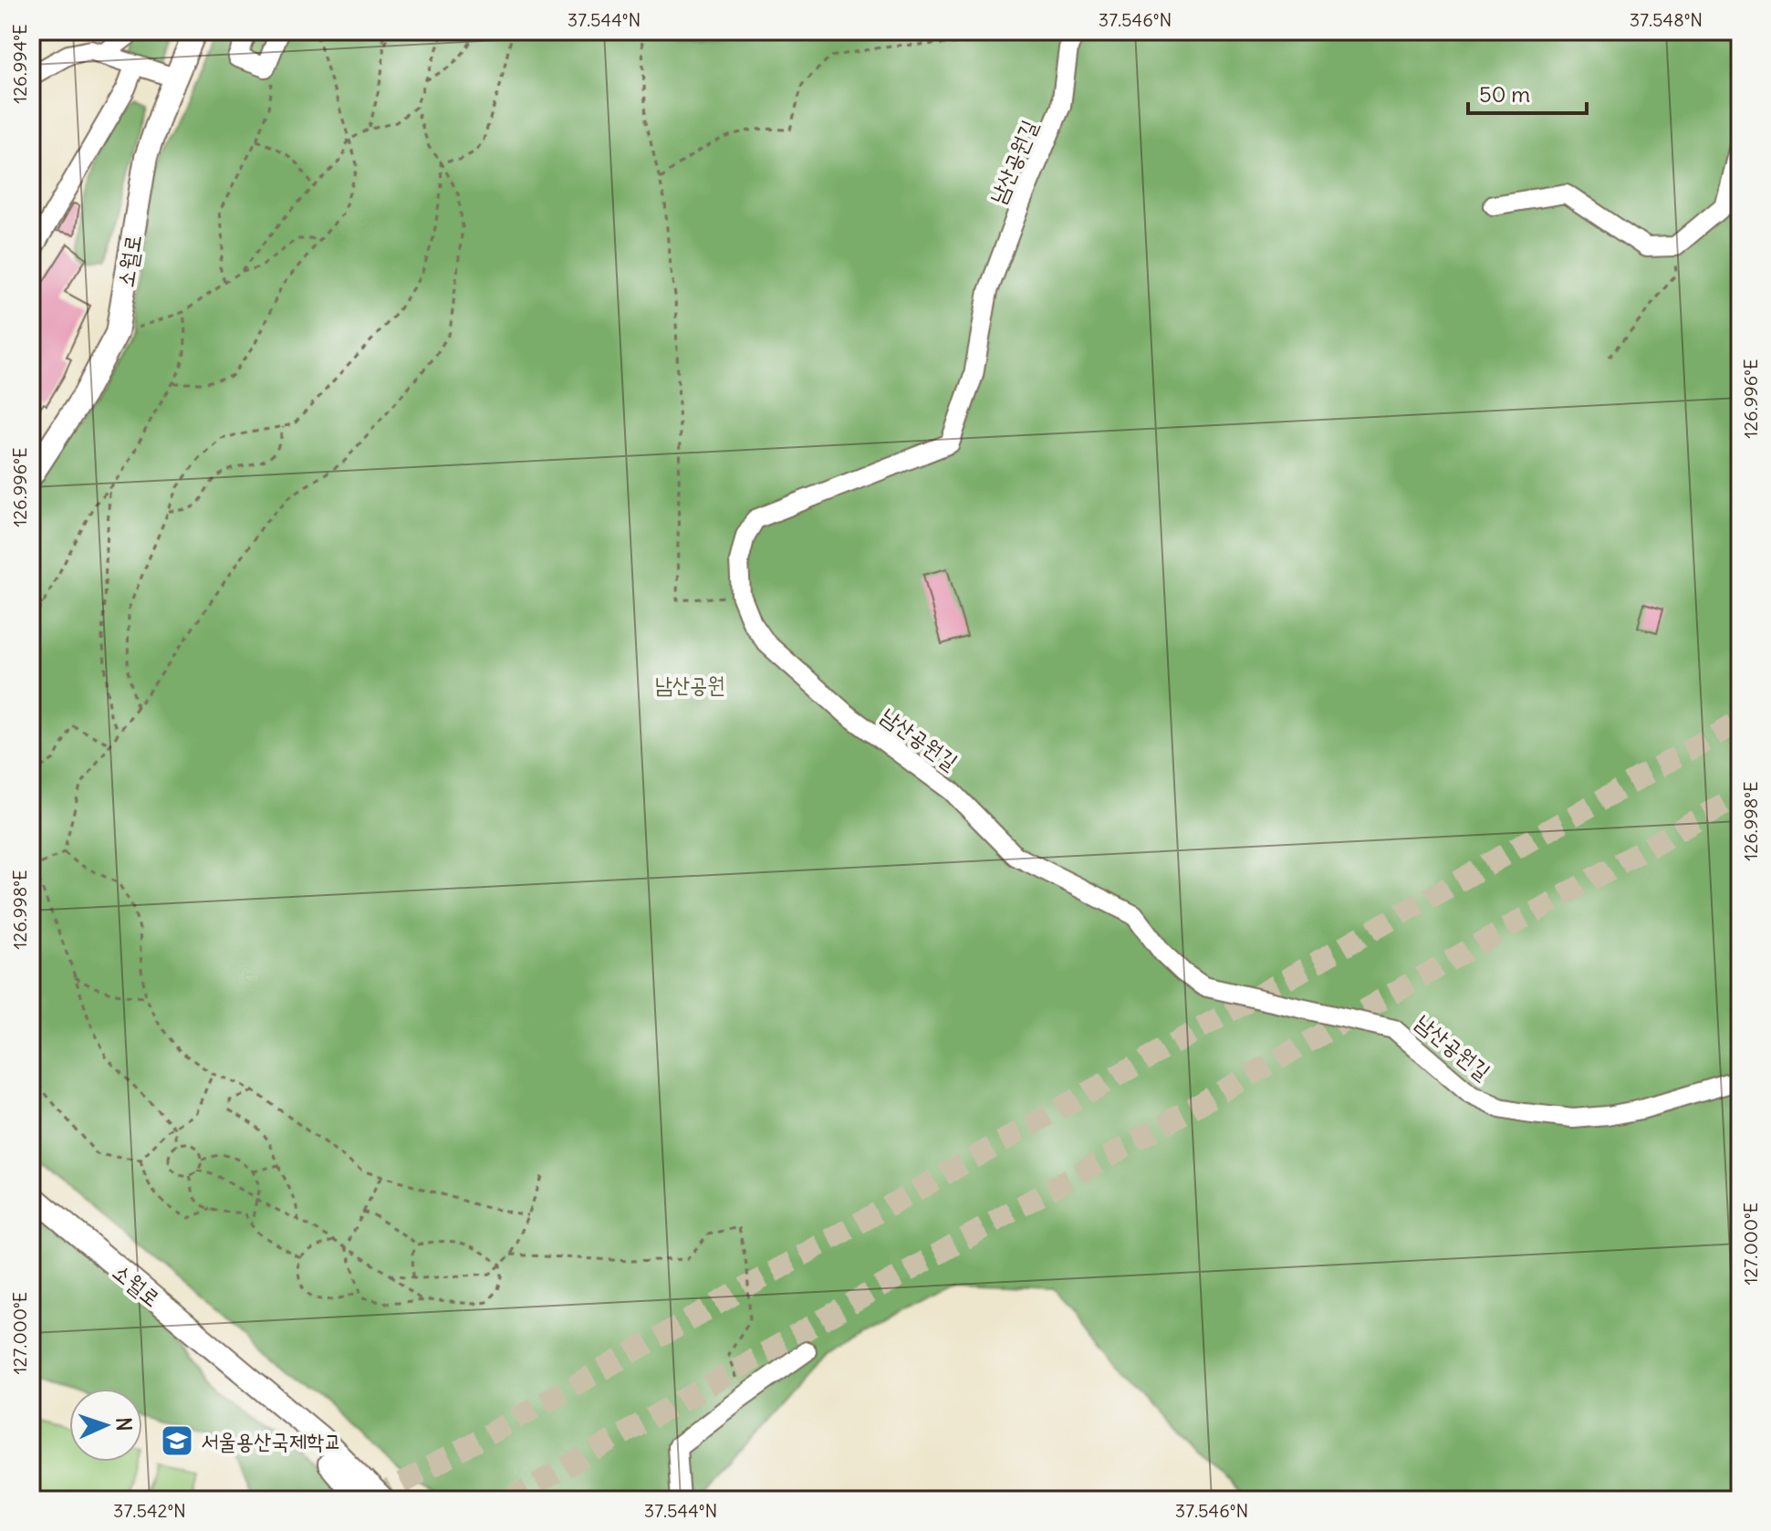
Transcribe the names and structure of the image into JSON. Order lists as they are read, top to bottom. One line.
{"streets":{"main road":["소월로"],"street":["남산공원길"]},"parks":["남산공원"],"places":{"school or university":["서울용산국제학교"]},"scale_bar":"50 m","north":"right","coordinates":["37.544°N","37.546°N","37.548°N","126.994°E","126.996°E","126.998°E","127.000°E","37.542°N"]}
